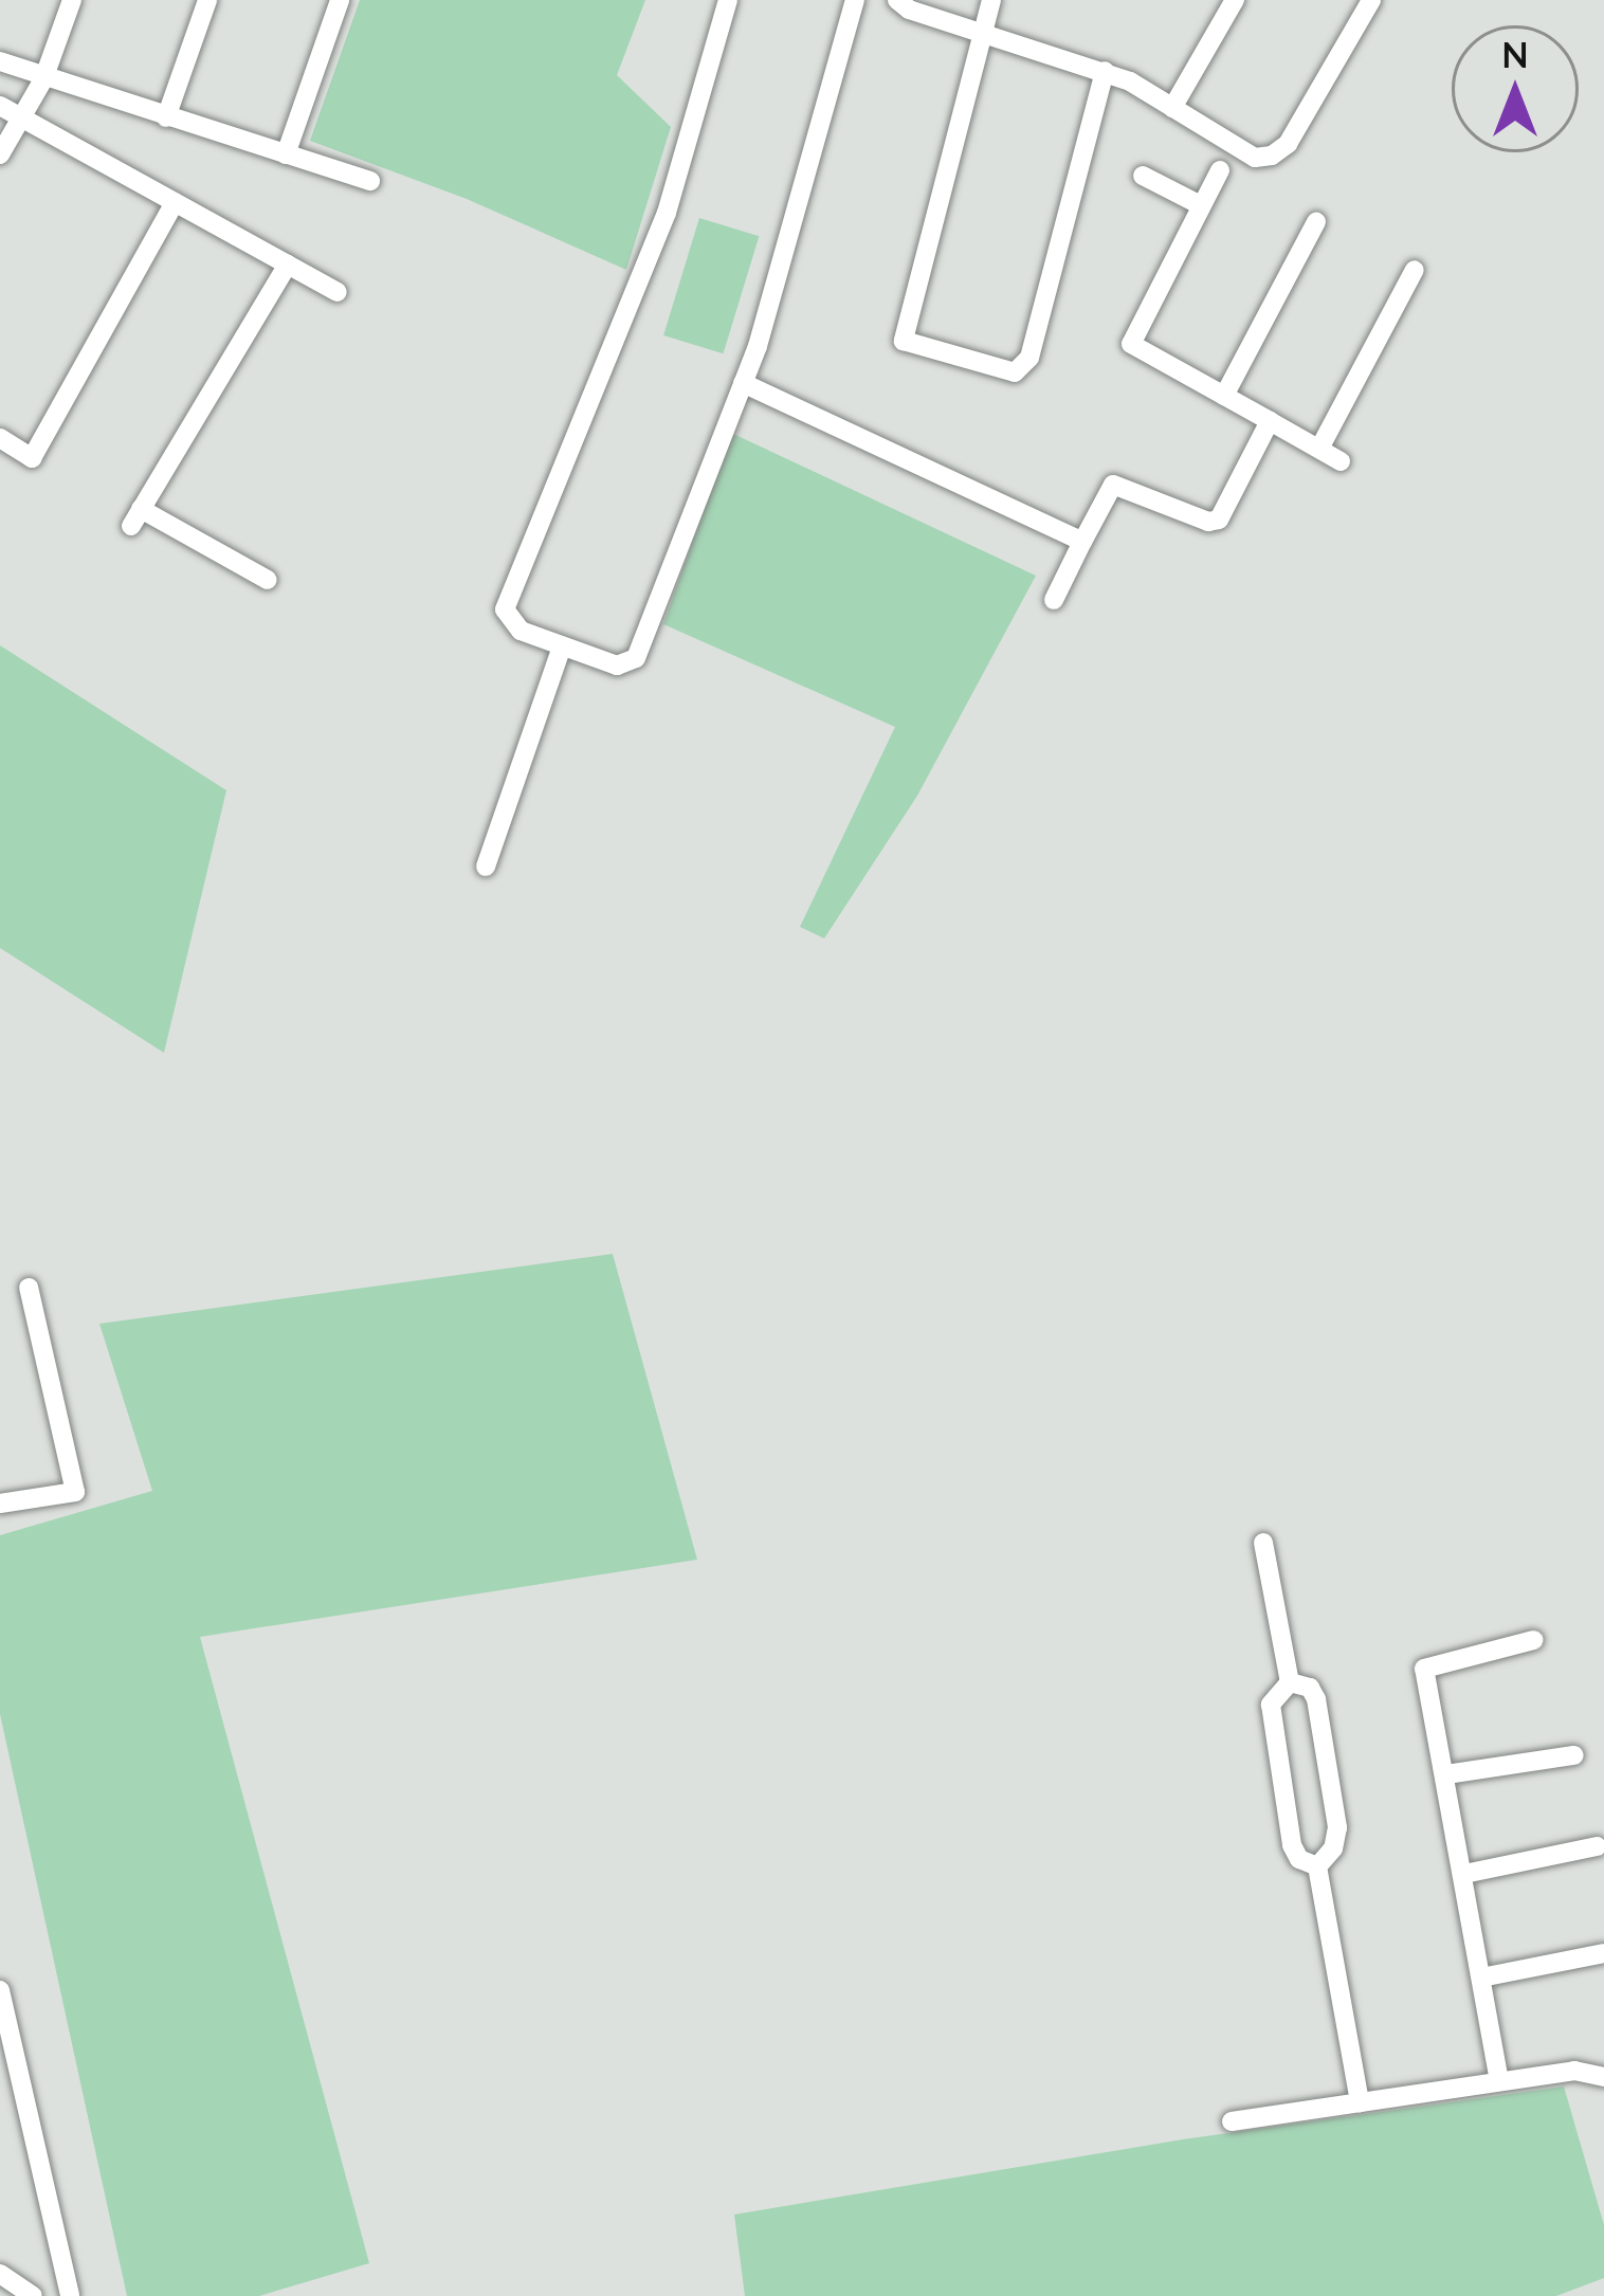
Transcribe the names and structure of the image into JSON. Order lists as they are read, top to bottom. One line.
{"north":"top"}
